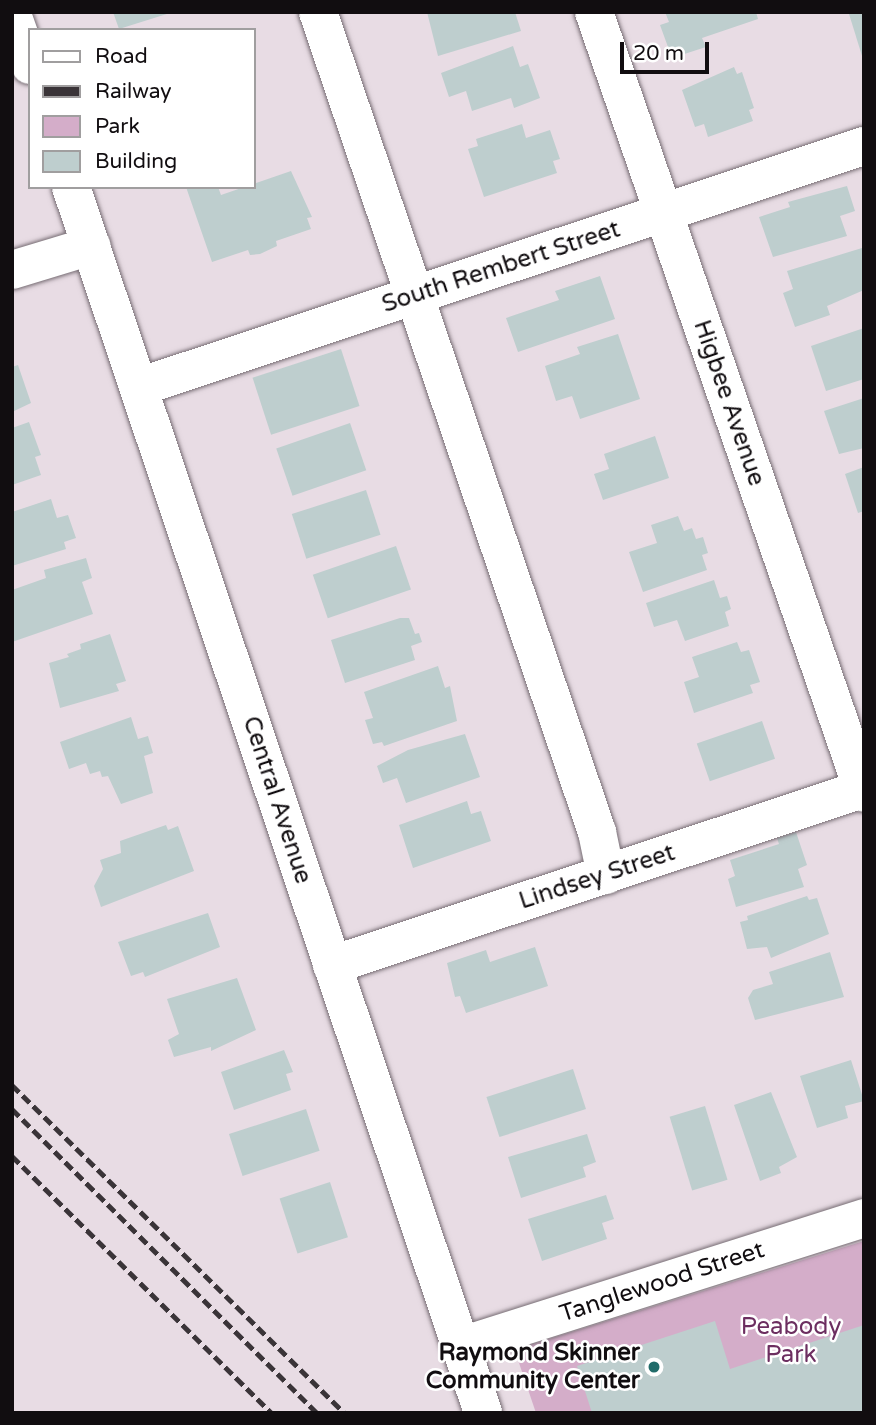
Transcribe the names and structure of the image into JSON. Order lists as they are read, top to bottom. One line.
{"streets":{"street":["South Rembert Street","Higbee Avenue","Central Avenue","Lindsey Street","Tanglewood Street"]},"crossings":[["South Rembert Street","Higbee Avenue"],["South Rembert Street","Central Avenue"],["Higbee Avenue","Lindsey Street"],["Central Avenue","Lindsey Street"],["Central Avenue","Tanglewood Street"]],"parks":["Peabody Park"],"places":["Raymond Skinner Community Center"],"legend":["Road","Railway","Park","Building"],"scale_bar":"20 m"}
